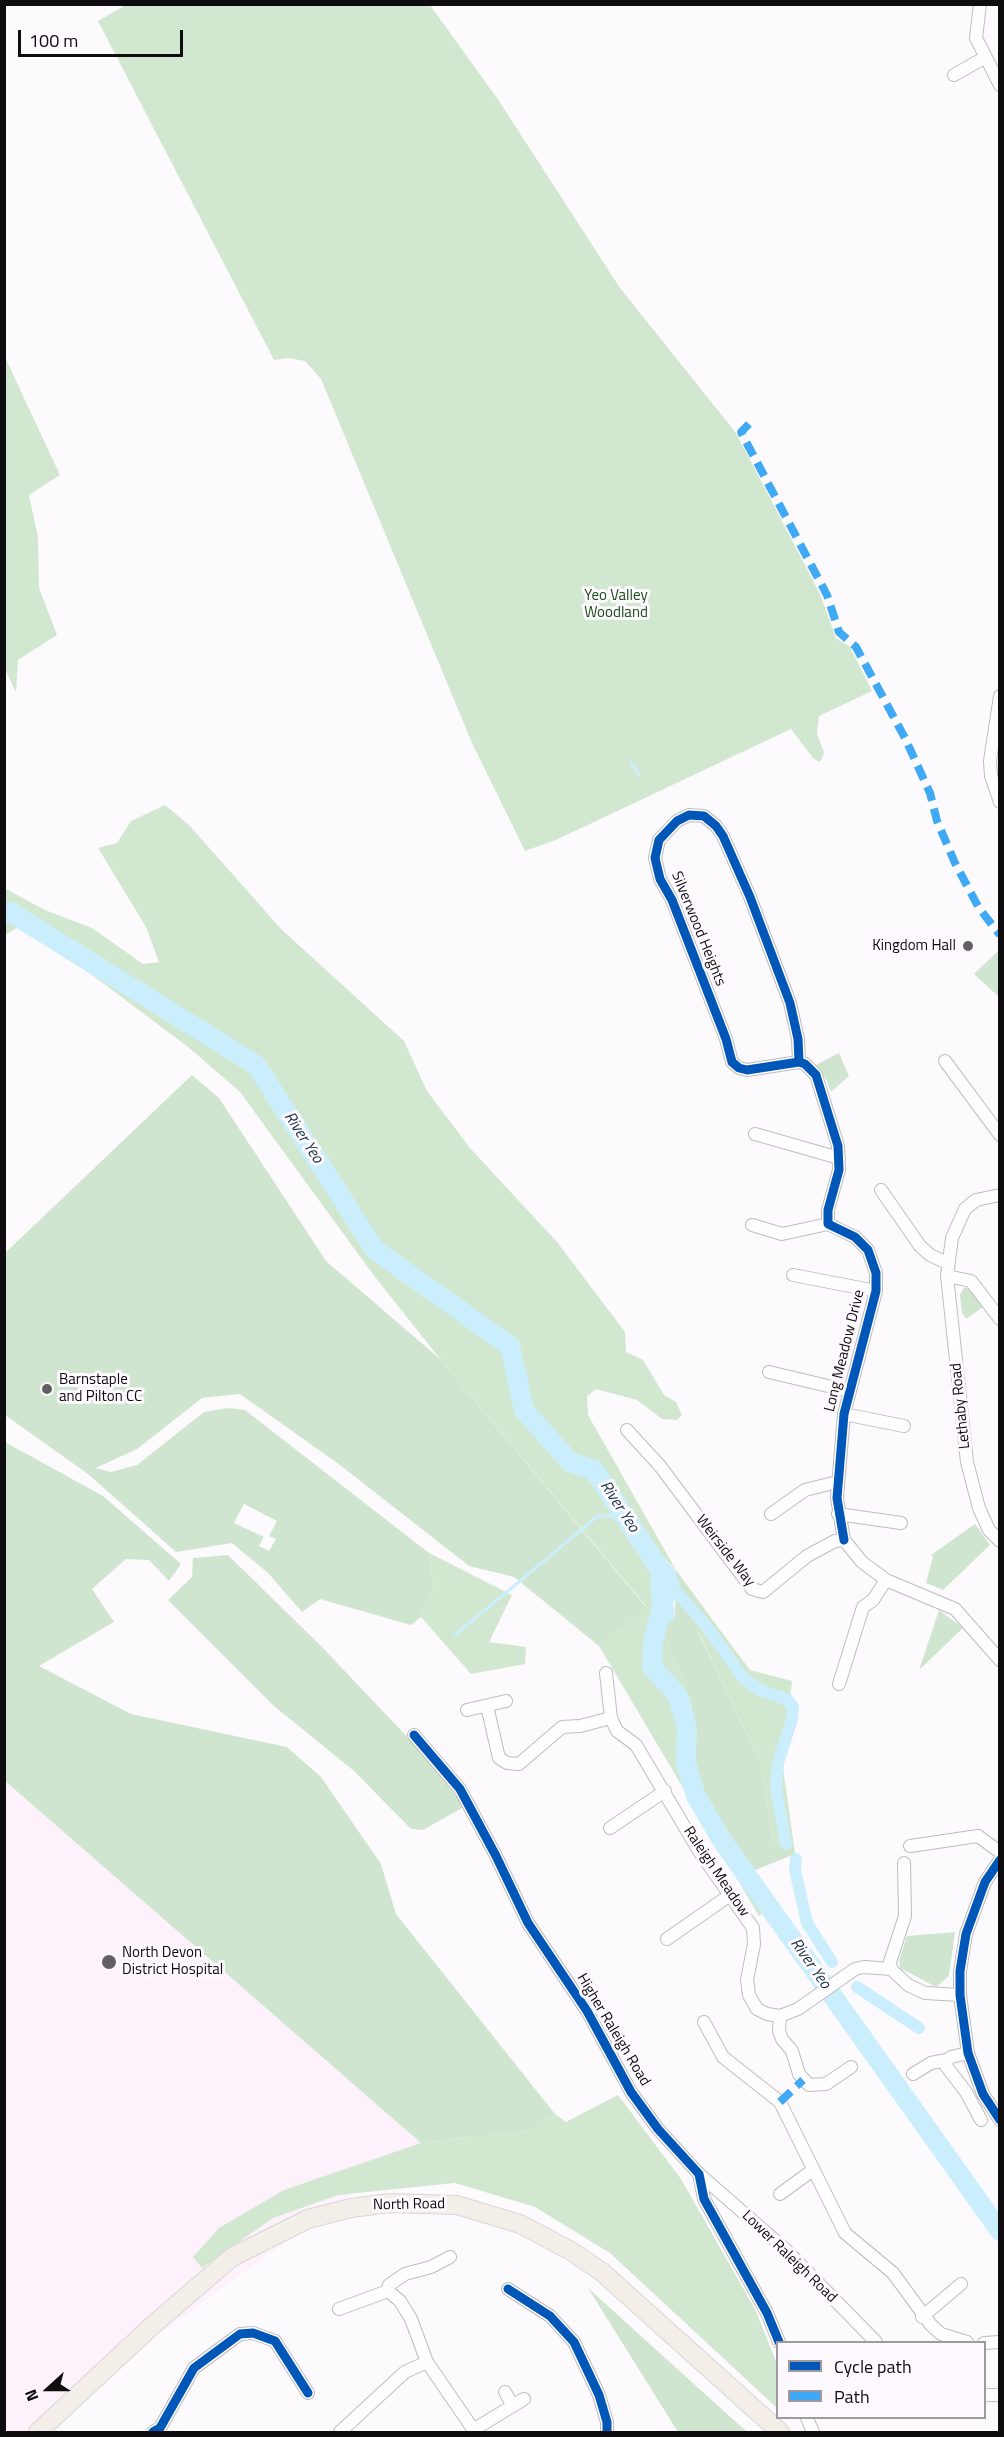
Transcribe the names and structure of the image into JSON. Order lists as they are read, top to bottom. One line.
{"streets":{"main road":["North Road"],"street":["Silverwood Heights","Long Meadow Drive","Lethaby Road","Weirside Way","Raleigh Meadow","Higher Raleigh Road","Lower Raleigh Road"]},"crossings":[["Long Meadow Drive","Weirside Way"],["Higher Raleigh Road","Lower Raleigh Road"]],"water":["River Yeo"],"parks":["Yeo Valley Woodland"],"places":["Kingdom Hall","Barnstaple and Pilton CC","North Devon District Hospital"],"legend":["Cycle path","Path"],"scale_bar":"100 m","north":"left"}
